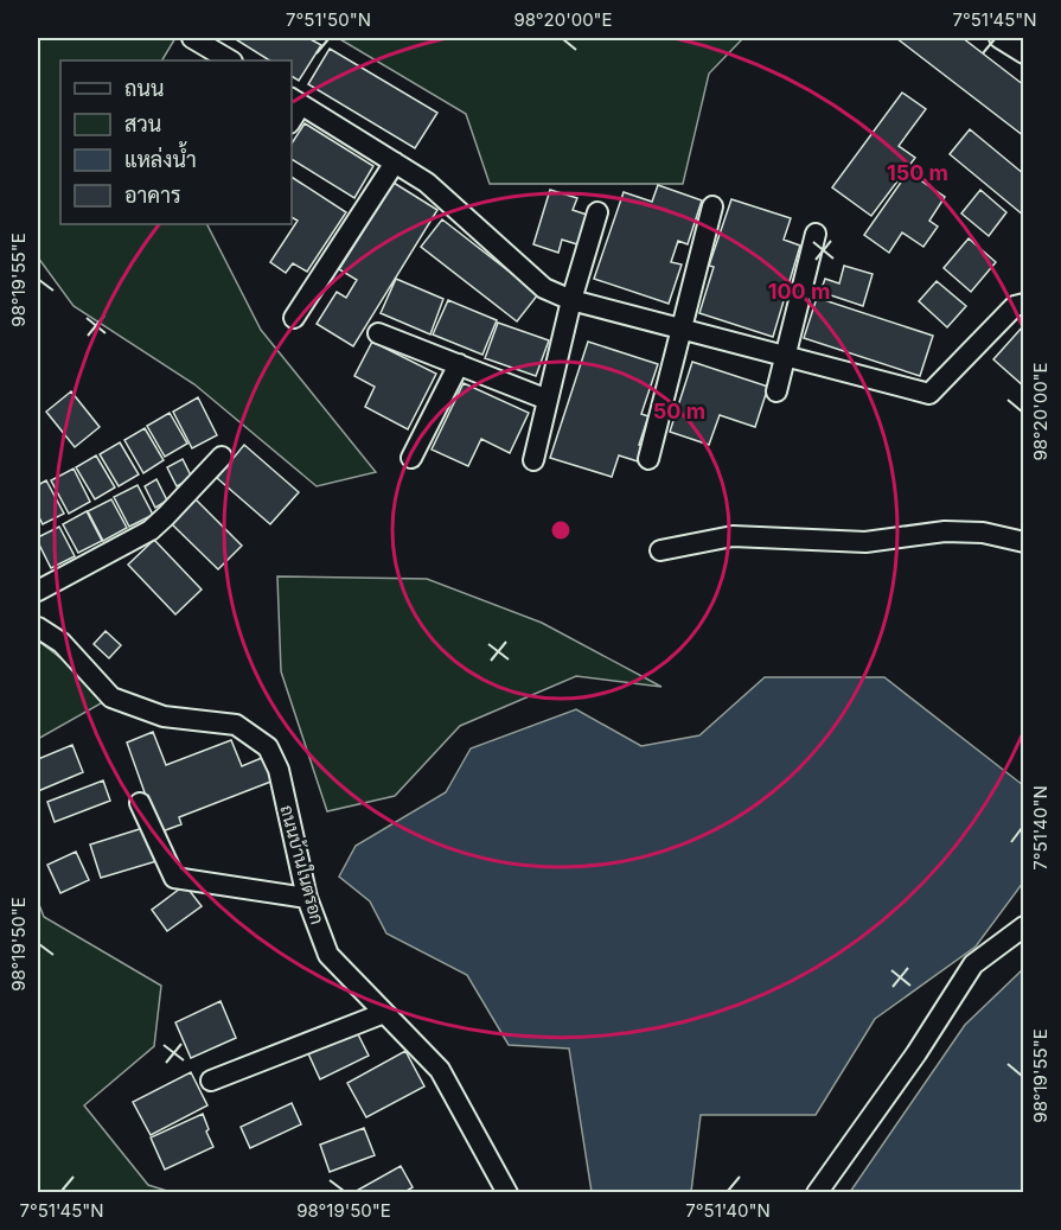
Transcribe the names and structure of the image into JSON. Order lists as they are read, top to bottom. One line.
{"streets":{"street":["ถนนบ้านในตรอก"]},"legend":["ถนน","สวน","แหล่งน้ำ","อาคาร"],"coordinates":["7°51'50\"N","98°20'00\"E","7°51'45\"N","98°19'55\"E","7°51'40\"N","98°19'50\"E"],"rings":["150 m","100 m","50 m"]}
